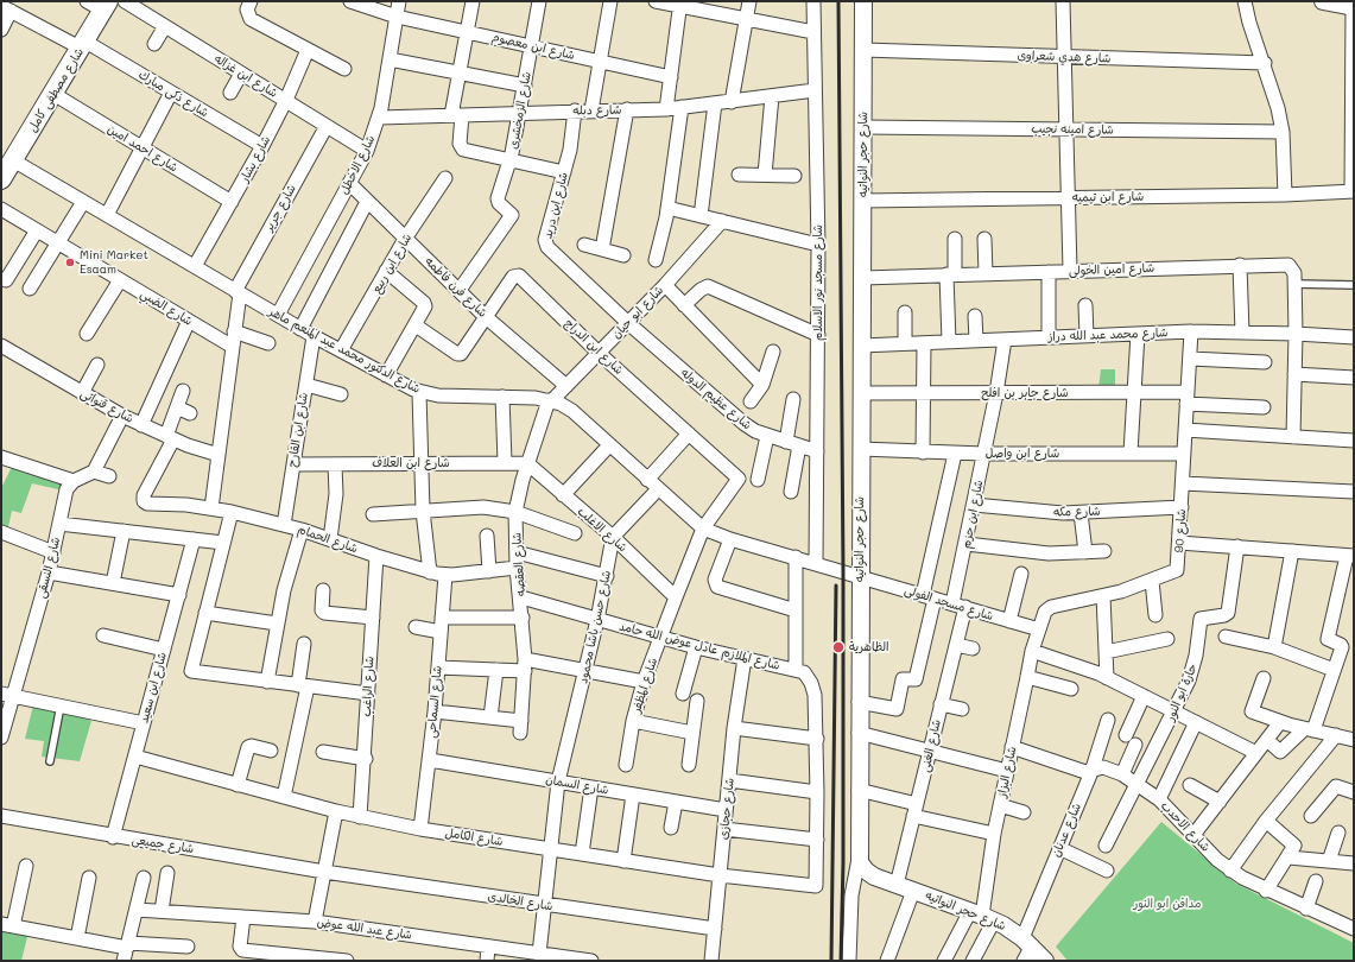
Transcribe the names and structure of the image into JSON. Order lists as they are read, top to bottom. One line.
{"streets":{"main road":["شارع مصطفى كامل"],"street":["شارع ابن معصوم","شارع هدي شعراوى","شارع ابن غزاله","شارع ذكى مبارك","شارع الزمخشرى","شارع دبله","شارع امينه نجيب","شارع احمد امين","شارع حجر النواتيه","شارع بشار","شارع الاخطل","شارع ابن تيميه","شارع ابن دريد","شارع جرير","شارع ابن ربيع","شارع امين الخولى","شارع مسجد نور الاسلام","شارع فرن فاطمه","شارع الضبي","شارع ابو حيان","شارع محمد عبد الله دراز","شارع ابن الدراج","شارع الدكتور محمد عبد المنعم ماهر","شارع جابر بن افلح","شارع عظيم الدوله","شارع قنواتى","شارع ابن القارح","شارع ابن واصل","شارع ابن العلاف","شارع مكه","شارع ابن حزم","شارع الاغلب","شارع 90","شارع الحمام","شارع العقصه","شارع النسقى","شارع مسجد الفولى","شارع حسن باشا محمود","شارع الملازم عادل عوض الله حامد","شارع المظفر","شارع الراغب","شارع ابن سعيد","حارة ابو النور","شارع السماحى","شارع الغنى","شارع البزاز","شارع السمان","شارع حجازى","شارع الاحدب","شارع عدنان","شارع الكامل","شارع جميعى","شارع الخالدى","شارع عبد الله عوض"]},"crossings":[["شارع ابن معصوم","شارع الزمخشرى"],["شارع ابن معصوم","شارع الاخطل"],["شارع هدي شعراوى","شارع حجر النواتيه"],["شارع ابن غزاله","شارع بشار"],["شارع ابن غزاله","شارع الاخطل"],["شارع ابن غزاله","شارع جرير"],["شارع مصطفى كامل","شارع ذكى مبارك"],["شارع مصطفى كامل","شارع احمد امين"],["شارع مصطفى كامل","شارع الدكتور محمد عبد المنعم ماهر"],["شارع ذكى مبارك","شارع بشار"],["شارع الزمخشرى","شارع دبله"],["شارع الزمخشرى","شارع فرن فاطمه"],["شارع دبله","شارع الاخطل"],["شارع دبله","شارع ابن دريد"],["شارع دبله","شارع مسجد نور الاسلام"],["شارع امينه نجيب","شارع حجر النواتيه"],["شارع احمد امين","شارع بشار"],["شارع حجر النواتيه","شارع ابن تيميه"],["شارع حجر النواتيه","شارع امين الخولى"],["شارع حجر النواتيه","شارع محمد عبد الله دراز"],["شارع حجر النواتيه","شارع الدكتور محمد عبد المنعم ماهر"],["شارع حجر النواتيه","شارع جابر بن افلح"],["شارع حجر النواتيه","شارع ابن واصل"],["شارع حجر النواتيه","شارع مسجد الفولى"],["شارع حجر النواتيه","شارع الغنى"],["شارع حجر النواتيه","شارع البزاز"],["شارع حجر النواتيه","شارع عدنان"],["شارع بشار","شارع الدكتور محمد عبد المنعم ماهر"],["شارع الاخطل","شارع فرن فاطمه"],["شارع الاخطل","شارع الدكتور محمد عبد المنعم ماهر"],["شارع ابن دريد","شارع ابو حيان"],["شارع ابن دريد","شارع عظيم الدوله"],["شارع جرير","شارع الدكتور محمد عبد المنعم ماهر"],["شارع ابن ربيع","شارع فرن فاطمه"],["شارع ابن ربيع","شارع الدكتور محمد عبد المنعم ماهر"],["شارع امين الخولى","شارع محمد عبد الله دراز"],["شارع مسجد نور الاسلام","شارع الدكتور محمد عبد المنعم ماهر"],["شارع مسجد نور الاسلام","شارع عظيم الدوله"],["شارع فرن فاطمه","شارع ابو حيان"],["شارع فرن فاطمه","شارع ابن الدراج"],["شارع ابو حيان","شارع ابن الدراج"],["شارع ابو حيان","شارع الدكتور محمد عبد المنعم ماهر"],["شارع ابو حيان","شارع عظيم الدوله"],["شارع ابو حيان","شارع العقصه"],["شارع محمد عبد الله دراز","شارع ابن حزم"],["شارع محمد عبد الله دراز","شارع 90"],["شارع ابن الدراج","شارع الدكتور محمد عبد المنعم ماهر"],["شارع ابن الدراج","شارع المظفر"],["شارع الدكتور محمد عبد المنعم ماهر","شارع ابن القارح"],["شارع الدكتور محمد عبد المنعم ماهر","شارع العقصه"],["شارع الدكتور محمد عبد المنعم ماهر","شارع مسجد الفولى"],["شارع الدكتور محمد عبد المنعم ماهر","شارع المظفر"],["شارع جابر بن افلح","شارع ابن حزم"],["شارع جابر بن افلح","شارع 90"],["شارع قنواتى","شارع الحمام"],["شارع ابن القارح","شارع ابن العلاف"],["شارع ابن القارح","شارع الحمام"],["شارع ابن واصل","شارع ابن حزم"],["شارع ابن واصل","شارع 90"],["شارع ابن العلاف","شارع الاغلب"],["شارع ابن العلاف","شارع العقصه"],["شارع مكه","شارع ابن حزم"],["شارع مكه","شارع 90"],["شارع ابن حزم","شارع مسجد الفولى"],["شارع ابن حزم","شارع الغنى"],["شارع الاغلب","شارع العقصه"],["شارع الاغلب","شارع حسن باشا محمود"],["شارع الاغلب","شارع المظفر"],["شارع 90","شارع مسجد الفولى"],["شارع 90","شارع البزاز"],["شارع الحمام","شارع العقصه"],["شارع الحمام","شارع الراغب"],["شارع الحمام","شارع السماحى"],["شارع العقصه","شارع الملازم عادل عوض الله حامد"],["شارع مسجد الفولى","شارع الغنى"],["شارع مسجد الفولى","شارع البزاز"],["شارع حسن باشا محمود","شارع الملازم عادل عوض الله حامد"],["شارع حسن باشا محمود","شارع السمان"],["شارع حسن باشا محمود","شارع الكامل"],["شارع حسن باشا محمود","شارع الخالدى"],["شارع حسن باشا محمود","شارع عبد الله عوض"],["شارع الملازم عادل عوض الله حامد","شارع المظفر"],["شارع الملازم عادل عوض الله حامد","شارع حجازى"],["شارع الراغب","شارع الكامل"],["شارع ابن سعيد","شارع الكامل"],["شارع ابن سعيد","شارع جميعى"],["حارة ابو النور","شارع الاحدب"],["شارع السماحى","شارع السمان"],["شارع السماحى","شارع الكامل"],["شارع البزاز","شارع الاحدب"],["شارع السمان","شارع حجازى"],["شارع حجازى","شارع الكامل"],["شارع حجازى","شارع الخالدى"],["شارع الاحدب","شارع عدنان"],["شارع جميعى","شارع الخالدى"]],"parks":["مدافن ابو النور"],"places":["Mini Market Esaam","الظاهرية"]}
